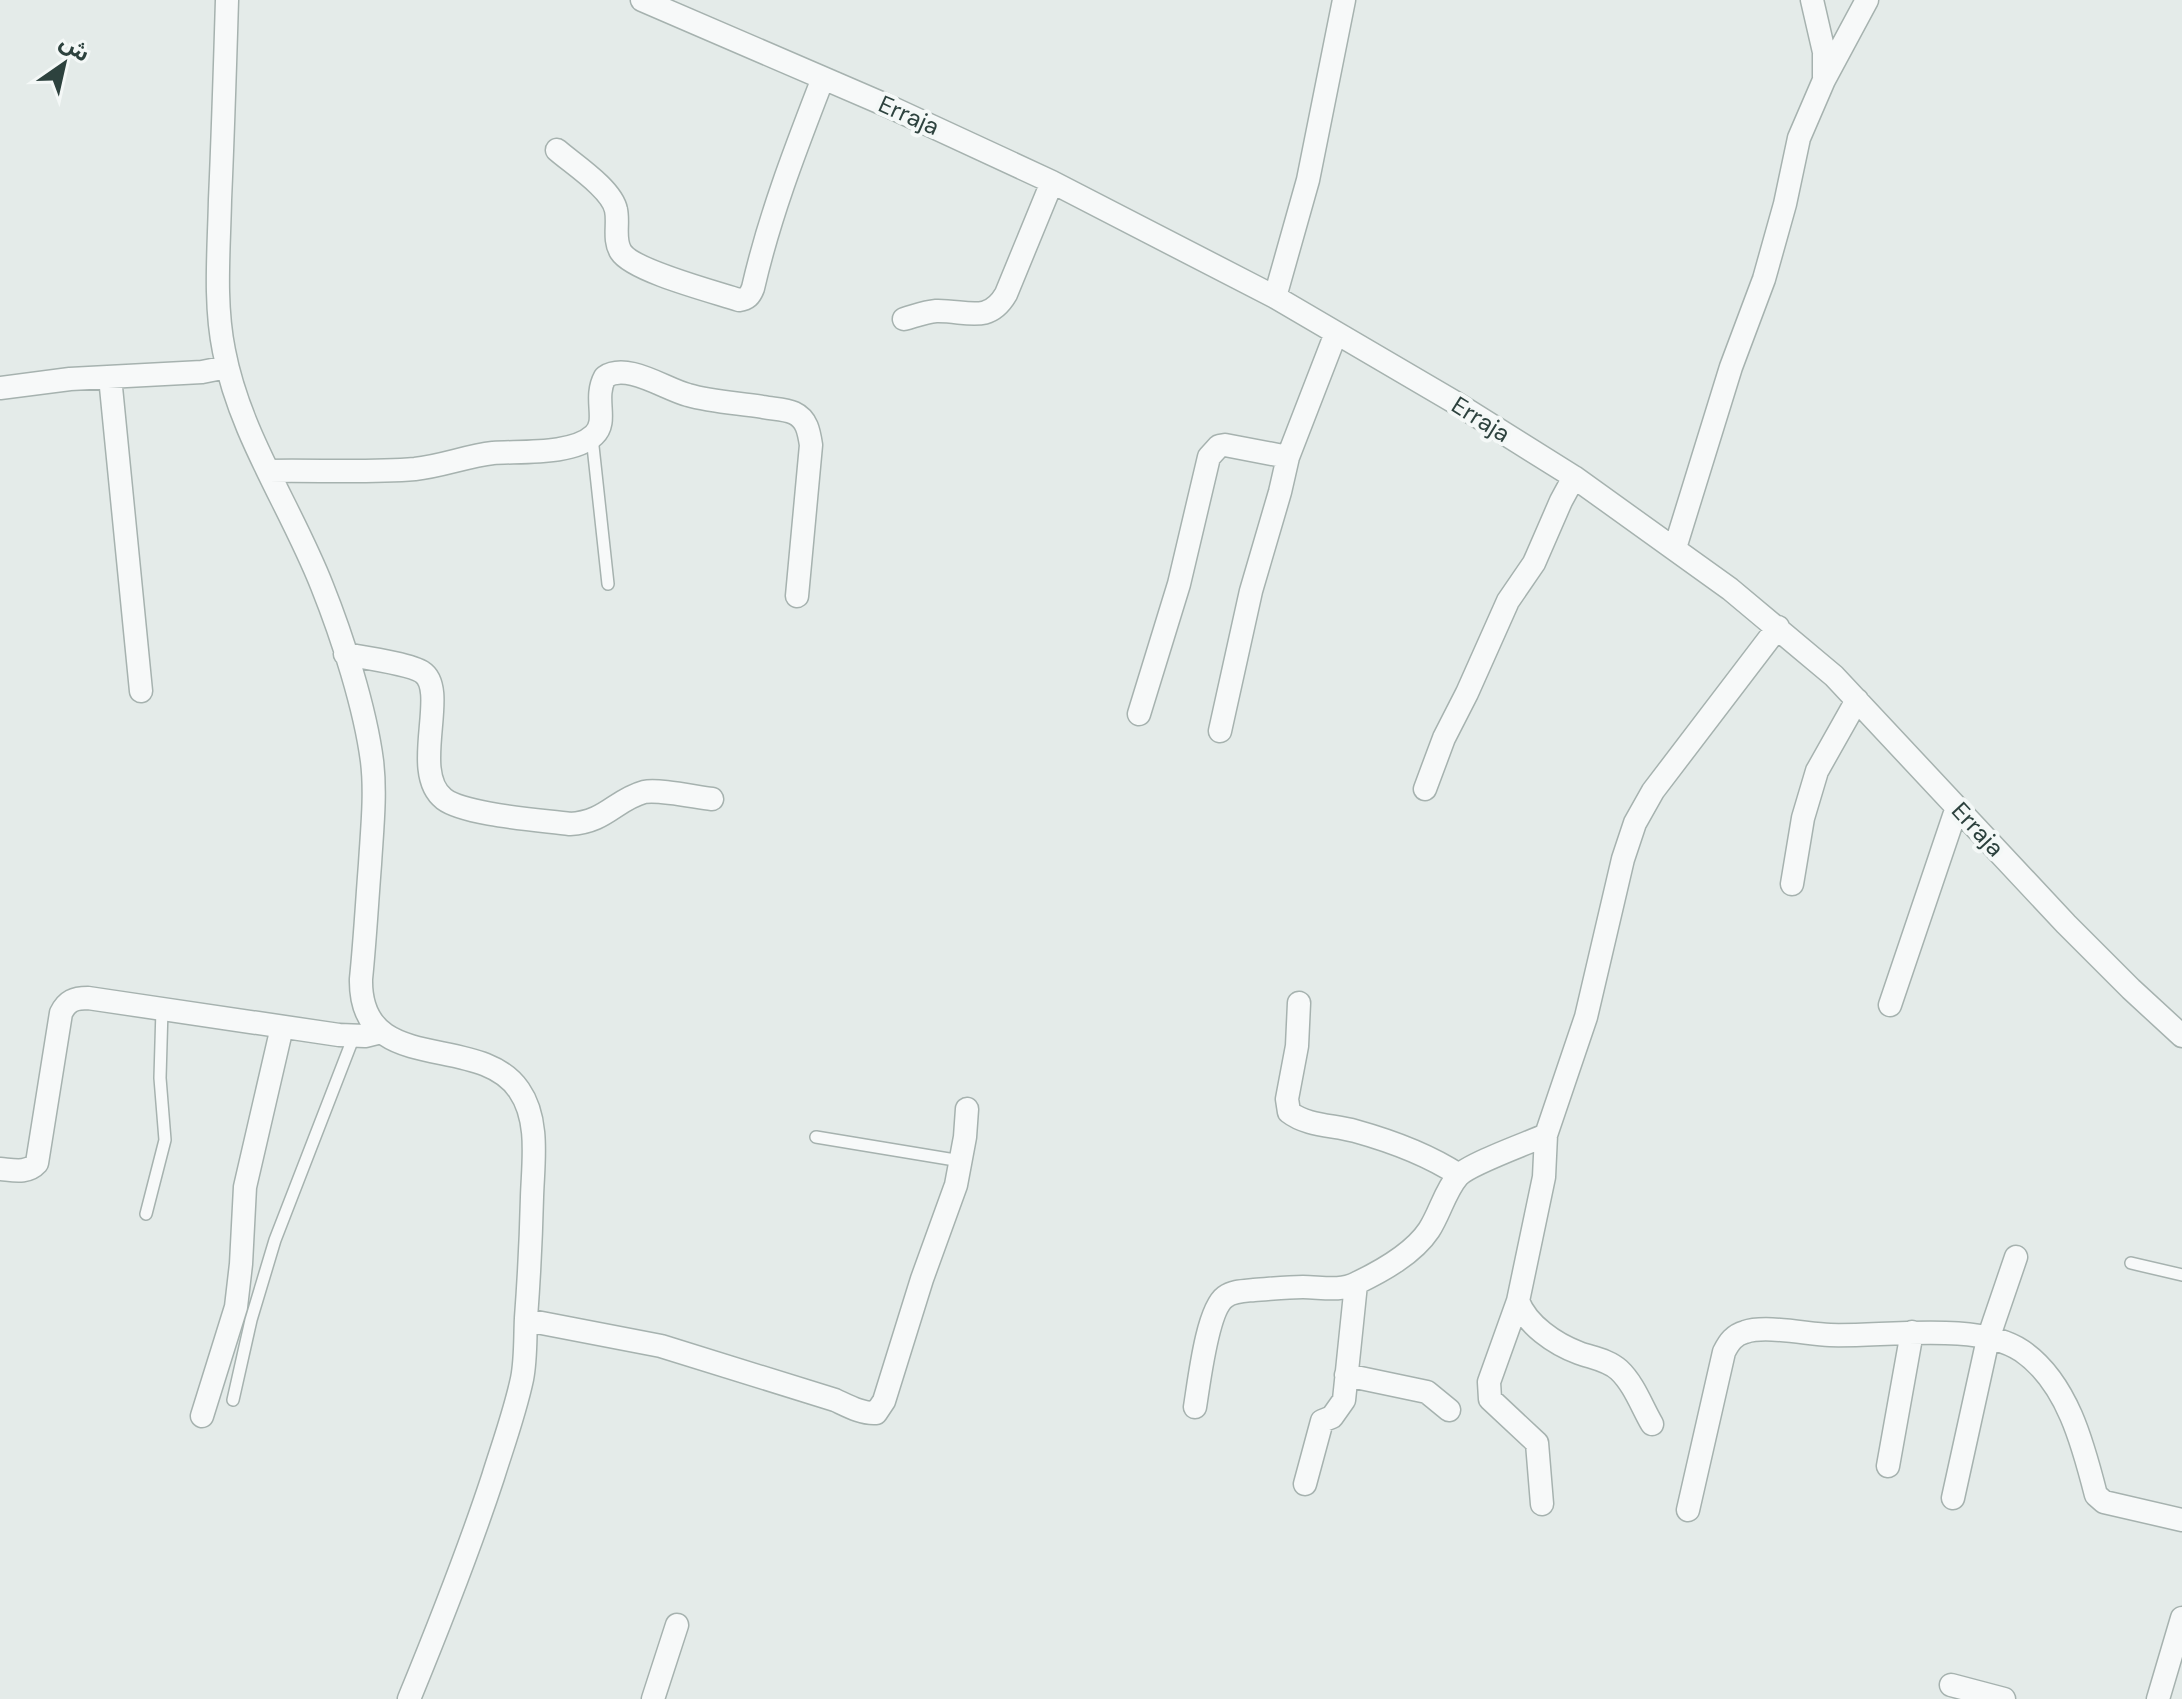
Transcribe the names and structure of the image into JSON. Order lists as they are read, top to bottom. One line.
{"streets":{"street":["Erraja"]},"north":"top right"}
